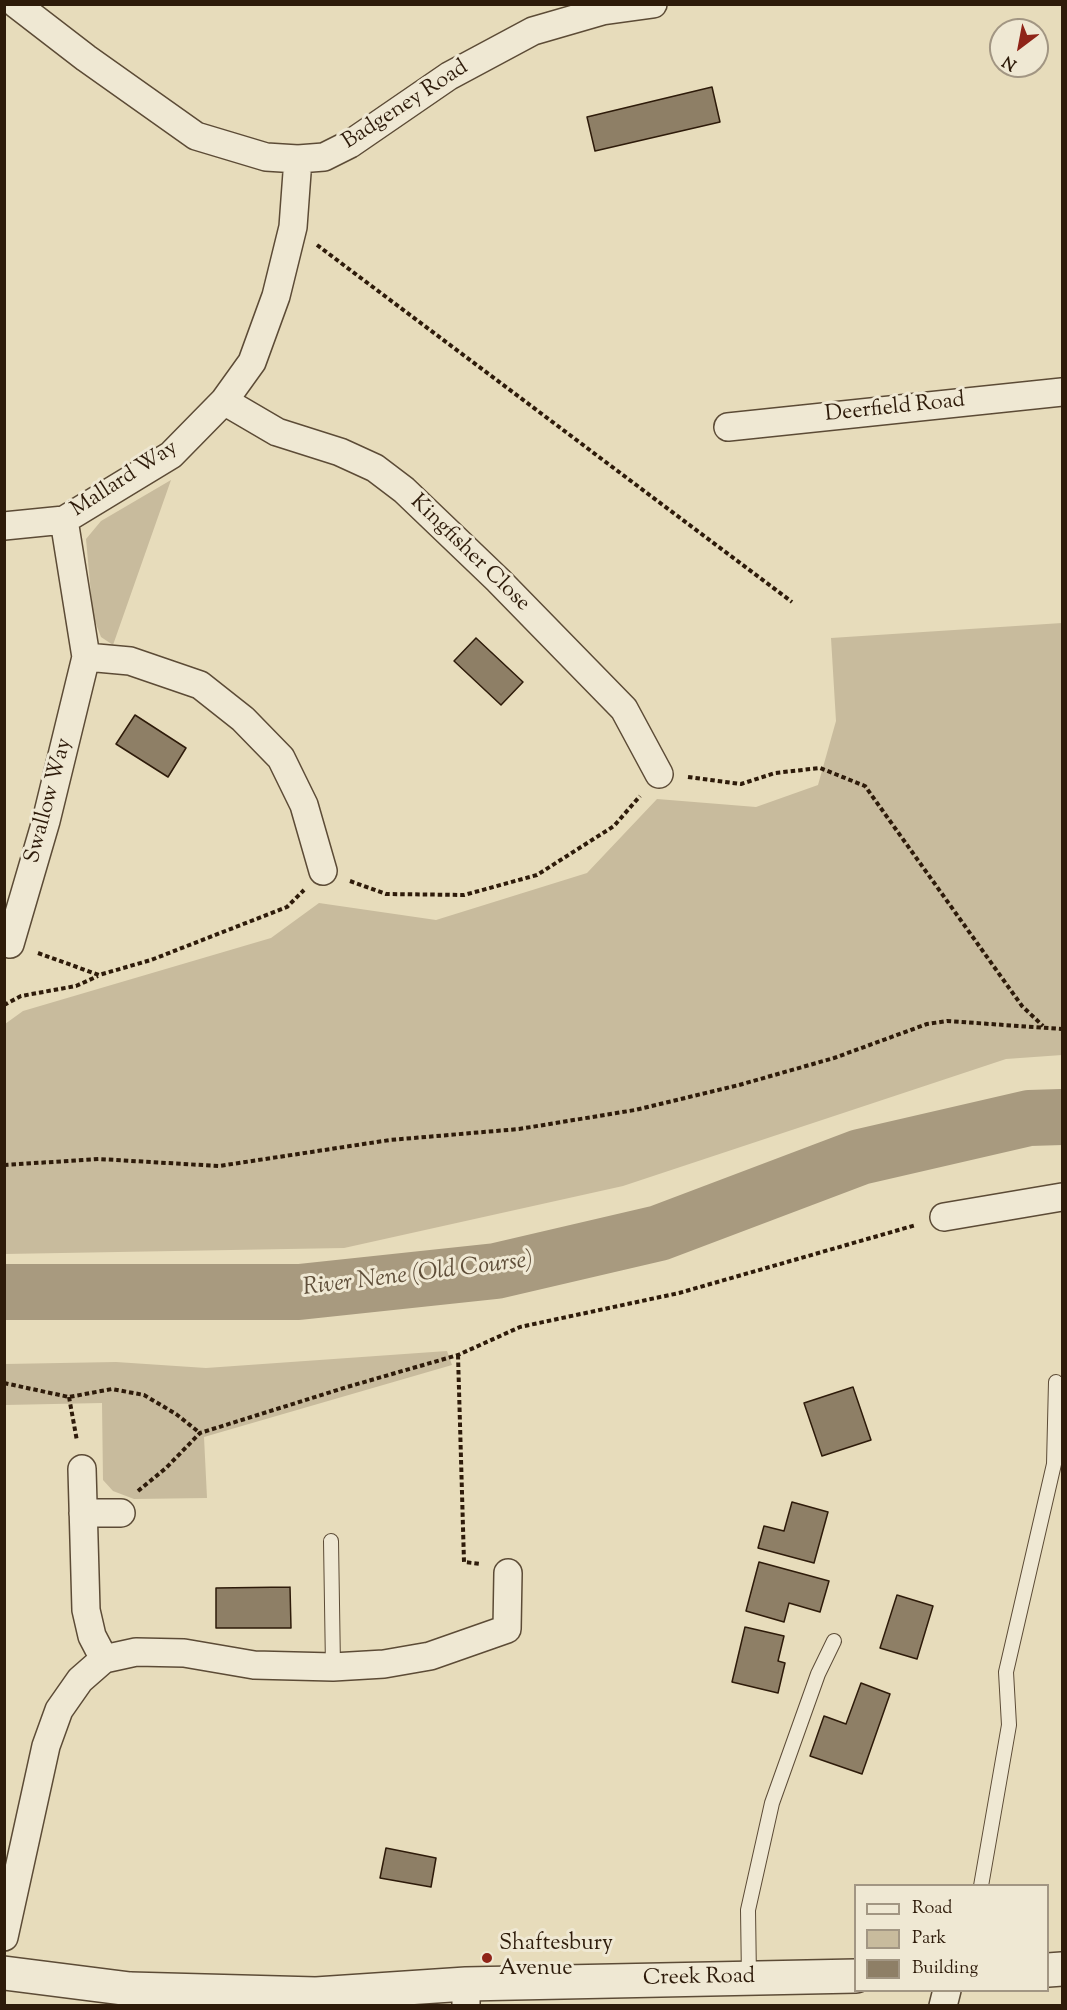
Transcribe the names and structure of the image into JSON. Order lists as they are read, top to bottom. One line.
{"streets":{"street":["Badgeney Road","Deerfield Road","Mallard Way","Kingfisher Close","Swallow Way","Creek Road"]},"crossings":[["Badgeney Road","Mallard Way"],["Mallard Way","Kingfisher Close"],["Mallard Way","Swallow Way"]],"water":["River Nene (Old Course)"],"places":["Shaftesbury Avenue"],"legend":["Road","Park","Building"],"north":"bottom left"}
